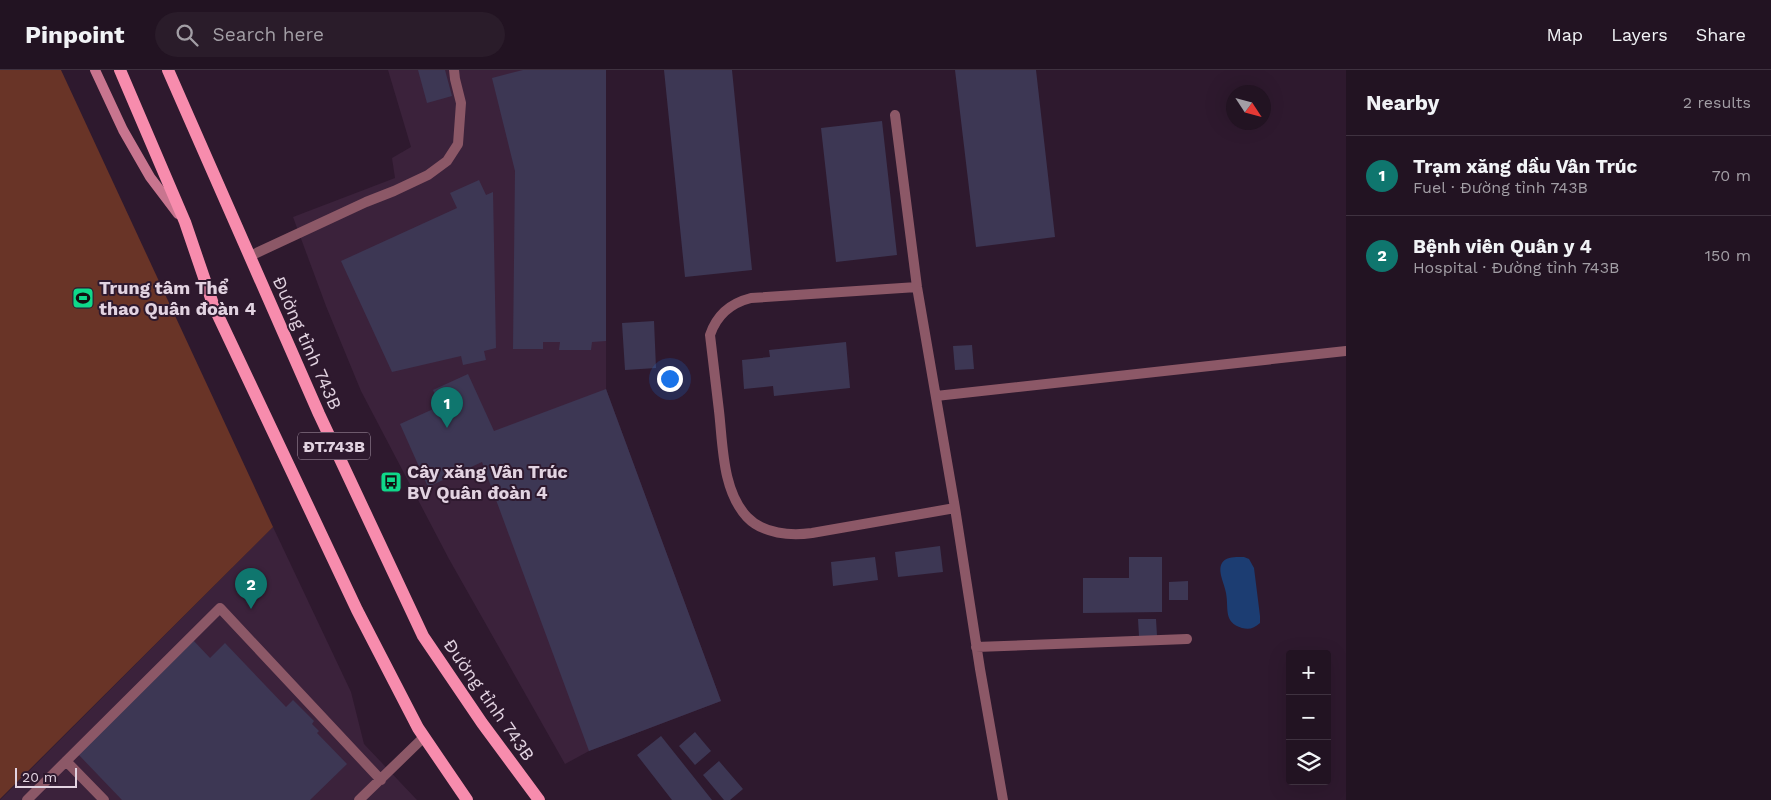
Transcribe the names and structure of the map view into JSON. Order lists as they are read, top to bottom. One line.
{"streets":{"main road":["Đường tỉnh 743B","ĐT.743B"]},"places":{"sports":["Trung tâm Thể thao Quân đoàn 4"],"bus stop":["Cây xăng Vân Trúc BV Quân đoàn 4"]},"scale_bar":"20 m","north":"bottom right","page":{"header":"Pinpoint","search":"Search here","nav":["Map","Layers","Share"],"heading":["Nearby","2 results"],"list":[{"mark":"1","name":"Trạm xăng dầu Vân Trúc","note":"Fuel · Đường tỉnh 743B","value":"70 m"},{"mark":"2","name":"Bệnh viên Quân y 4","note":"Hospital · Đường tỉnh 743B","value":"150 m"}],"pins":["1","2"],"map_buttons":["+","−"],"scale":"20 m"}}
